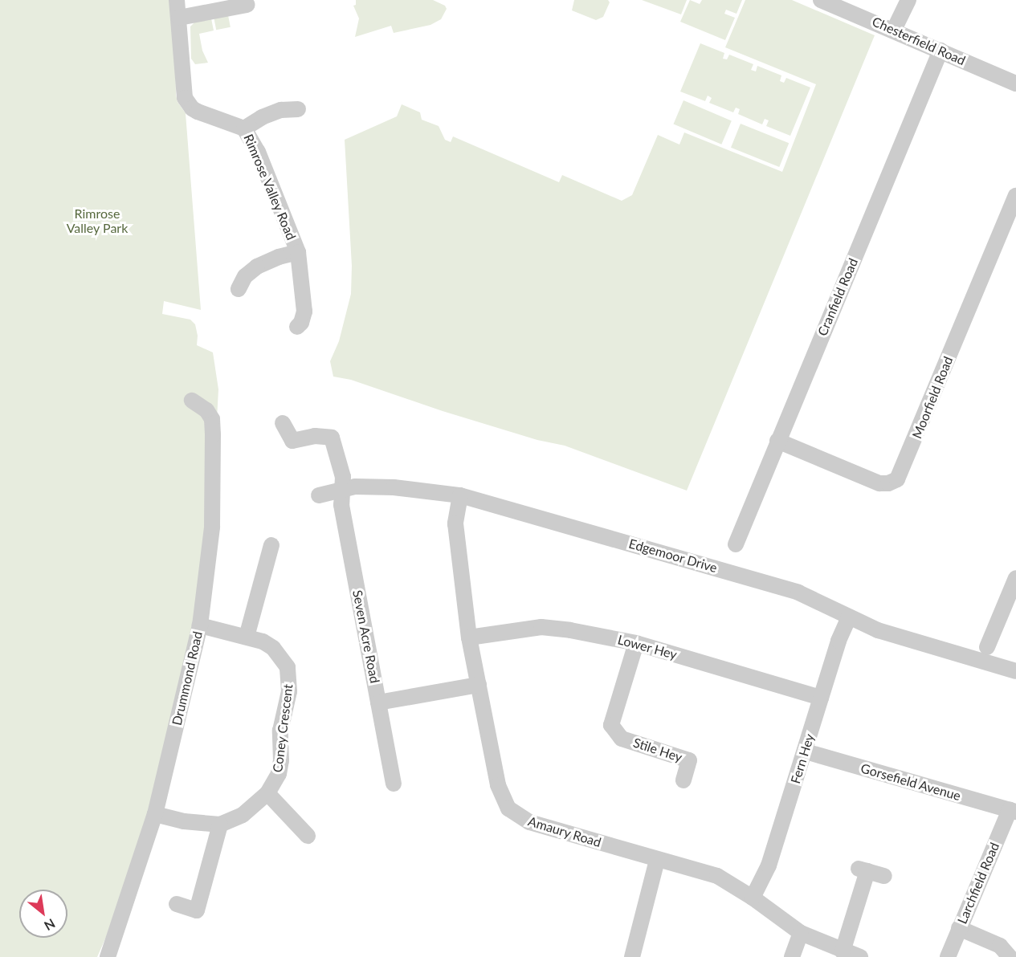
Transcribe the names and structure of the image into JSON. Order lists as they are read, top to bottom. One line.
{"streets":{"street":["Chesterfield Road","Rimrose Valley Road","Cranfield Road","Moorfield Road","Edgemoor Drive","Seven Acre Road","Lower Hey","Drummond Road","Coney Crescent","Stile Hey","Fern Hey","Gorsefield Avenue","Amaury Road","Larchfield Road"]},"crossings":[["Chesterfield Road","Cranfield Road"],["Cranfield Road","Moorfield Road"],["Edgemoor Drive","Seven Acre Road"],["Edgemoor Drive","Fern Hey"],["Edgemoor Drive","Amaury Road"],["Lower Hey","Stile Hey"],["Lower Hey","Fern Hey"],["Lower Hey","Amaury Road"],["Drummond Road","Coney Crescent"],["Fern Hey","Gorsefield Avenue"],["Fern Hey","Amaury Road"],["Gorsefield Avenue","Larchfield Road"]],"parks":["Rimrose Valley Park"],"north":"bottom right"}
